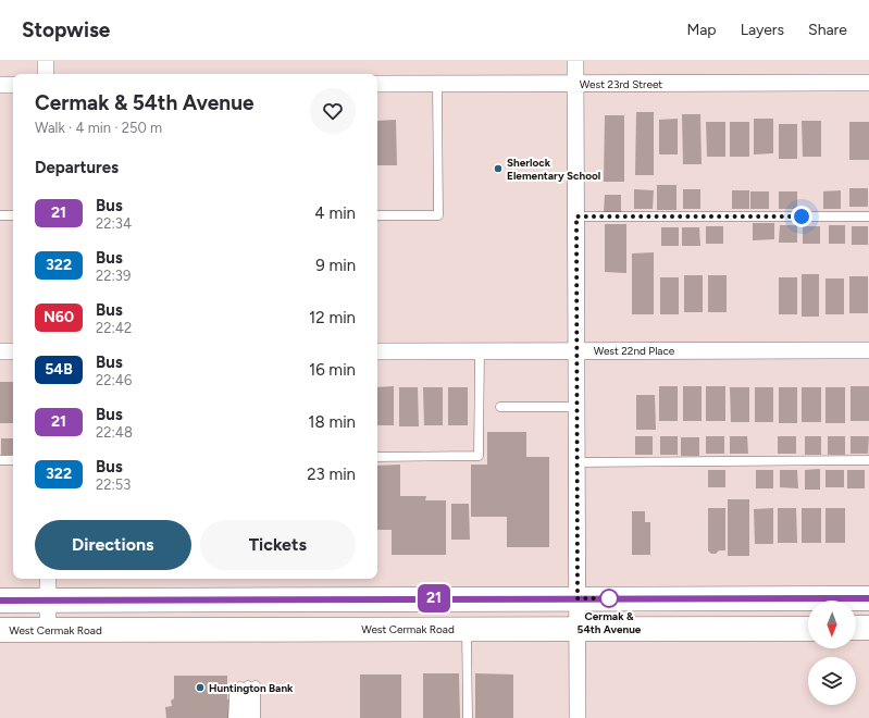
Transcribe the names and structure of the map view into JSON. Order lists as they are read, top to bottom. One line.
{"streets":{"main road":["West Cermak Road"],"street":["West 23rd Street","West 22nd Place"]},"places":["Sherlock Elementary School","Cermak & 54th Avenue","Huntington Bank"],"lines":["bus line 21"],"north":"bottom","page":{"header":"Stopwise","nav":["Map","Layers","Share"],"on_map":"21","heading":[["Cermak & 54th Avenue","Walk · 4 min · 250 m"],"Departures"],"list":[{"mark":"21","name":"Bus","note":"22:34","value":"4 min"},{"mark":"322","name":"Bus","note":"22:39","value":"9 min"},{"mark":"N60","name":"Bus","note":"22:42","value":"12 min"},{"mark":"54B","name":"Bus","note":"22:46","value":"16 min"},{"mark":"21","name":"Bus","note":"22:48","value":"18 min"},{"mark":"322","name":"Bus","note":"22:53","value":"23 min"}],"buttons":["Directions","Tickets"]}}
